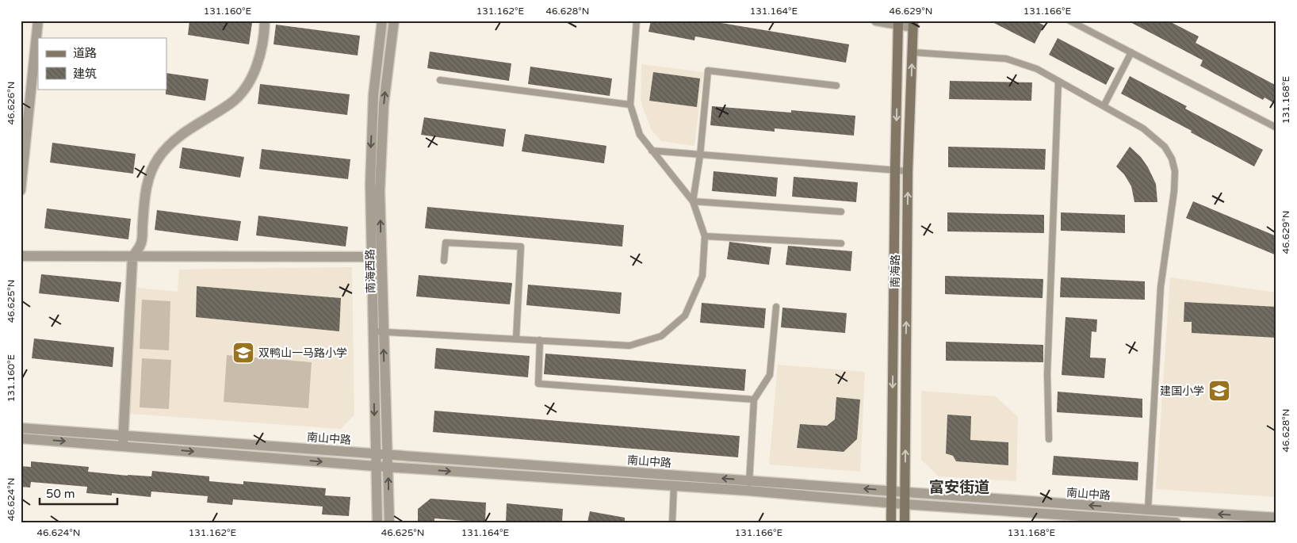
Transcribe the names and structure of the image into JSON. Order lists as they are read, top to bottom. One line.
{"streets":{"main road":["南海路"],"street":["南海西路","南山中路"]},"crossings":[["南海西路","南山中路"],["南海路","南山中路"]],"districts":["富安街道"],"places":{"school or university":["双鸭山一马路小学","建国小学"]},"legend":["道路","建筑"],"scale_bar":"50 m","coordinates":["131.160°E","131.162°E","46.628°N","131.164°E","46.629°N","131.166°E","131.168°E","46.626°N","46.625°N","46.624°N"]}
